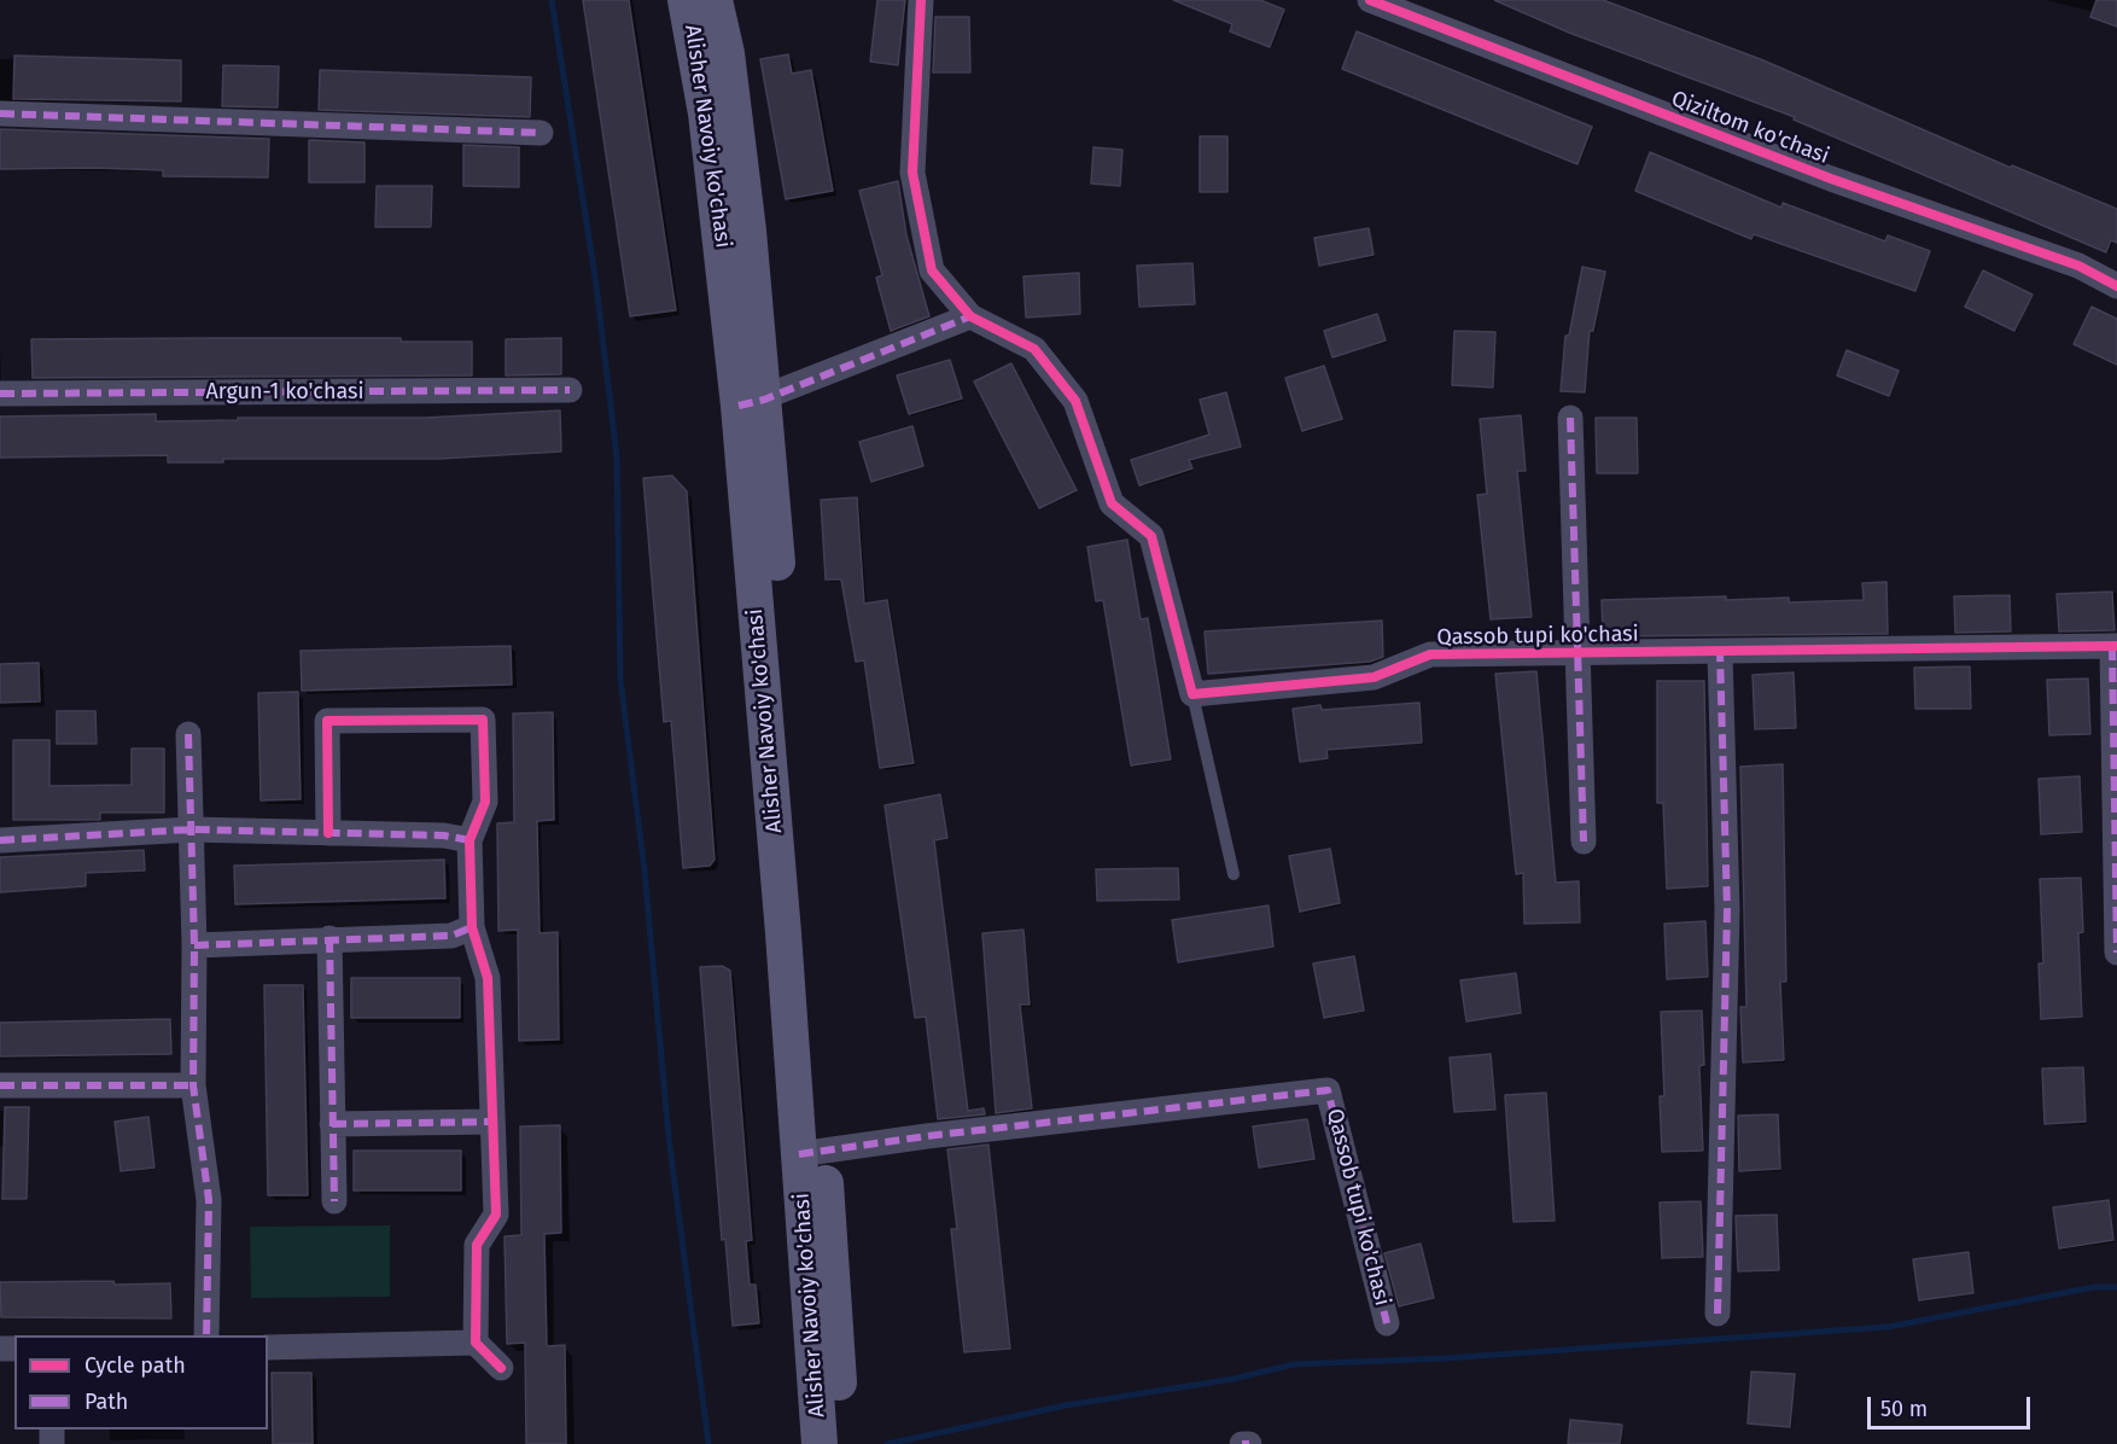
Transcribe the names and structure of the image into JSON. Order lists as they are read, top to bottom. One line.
{"streets":{"main road":["Alisher Navoiy ko'chasi"],"street":["Qiziltom ko'chasi","Argun-1 ko'chasi","Qassob tupi ko'chasi"]},"crossings":[["Alisher Navoiy ko'chasi","Qassob tupi ko'chasi"]],"legend":["Cycle path","Path"],"scale_bar":"50 m"}
